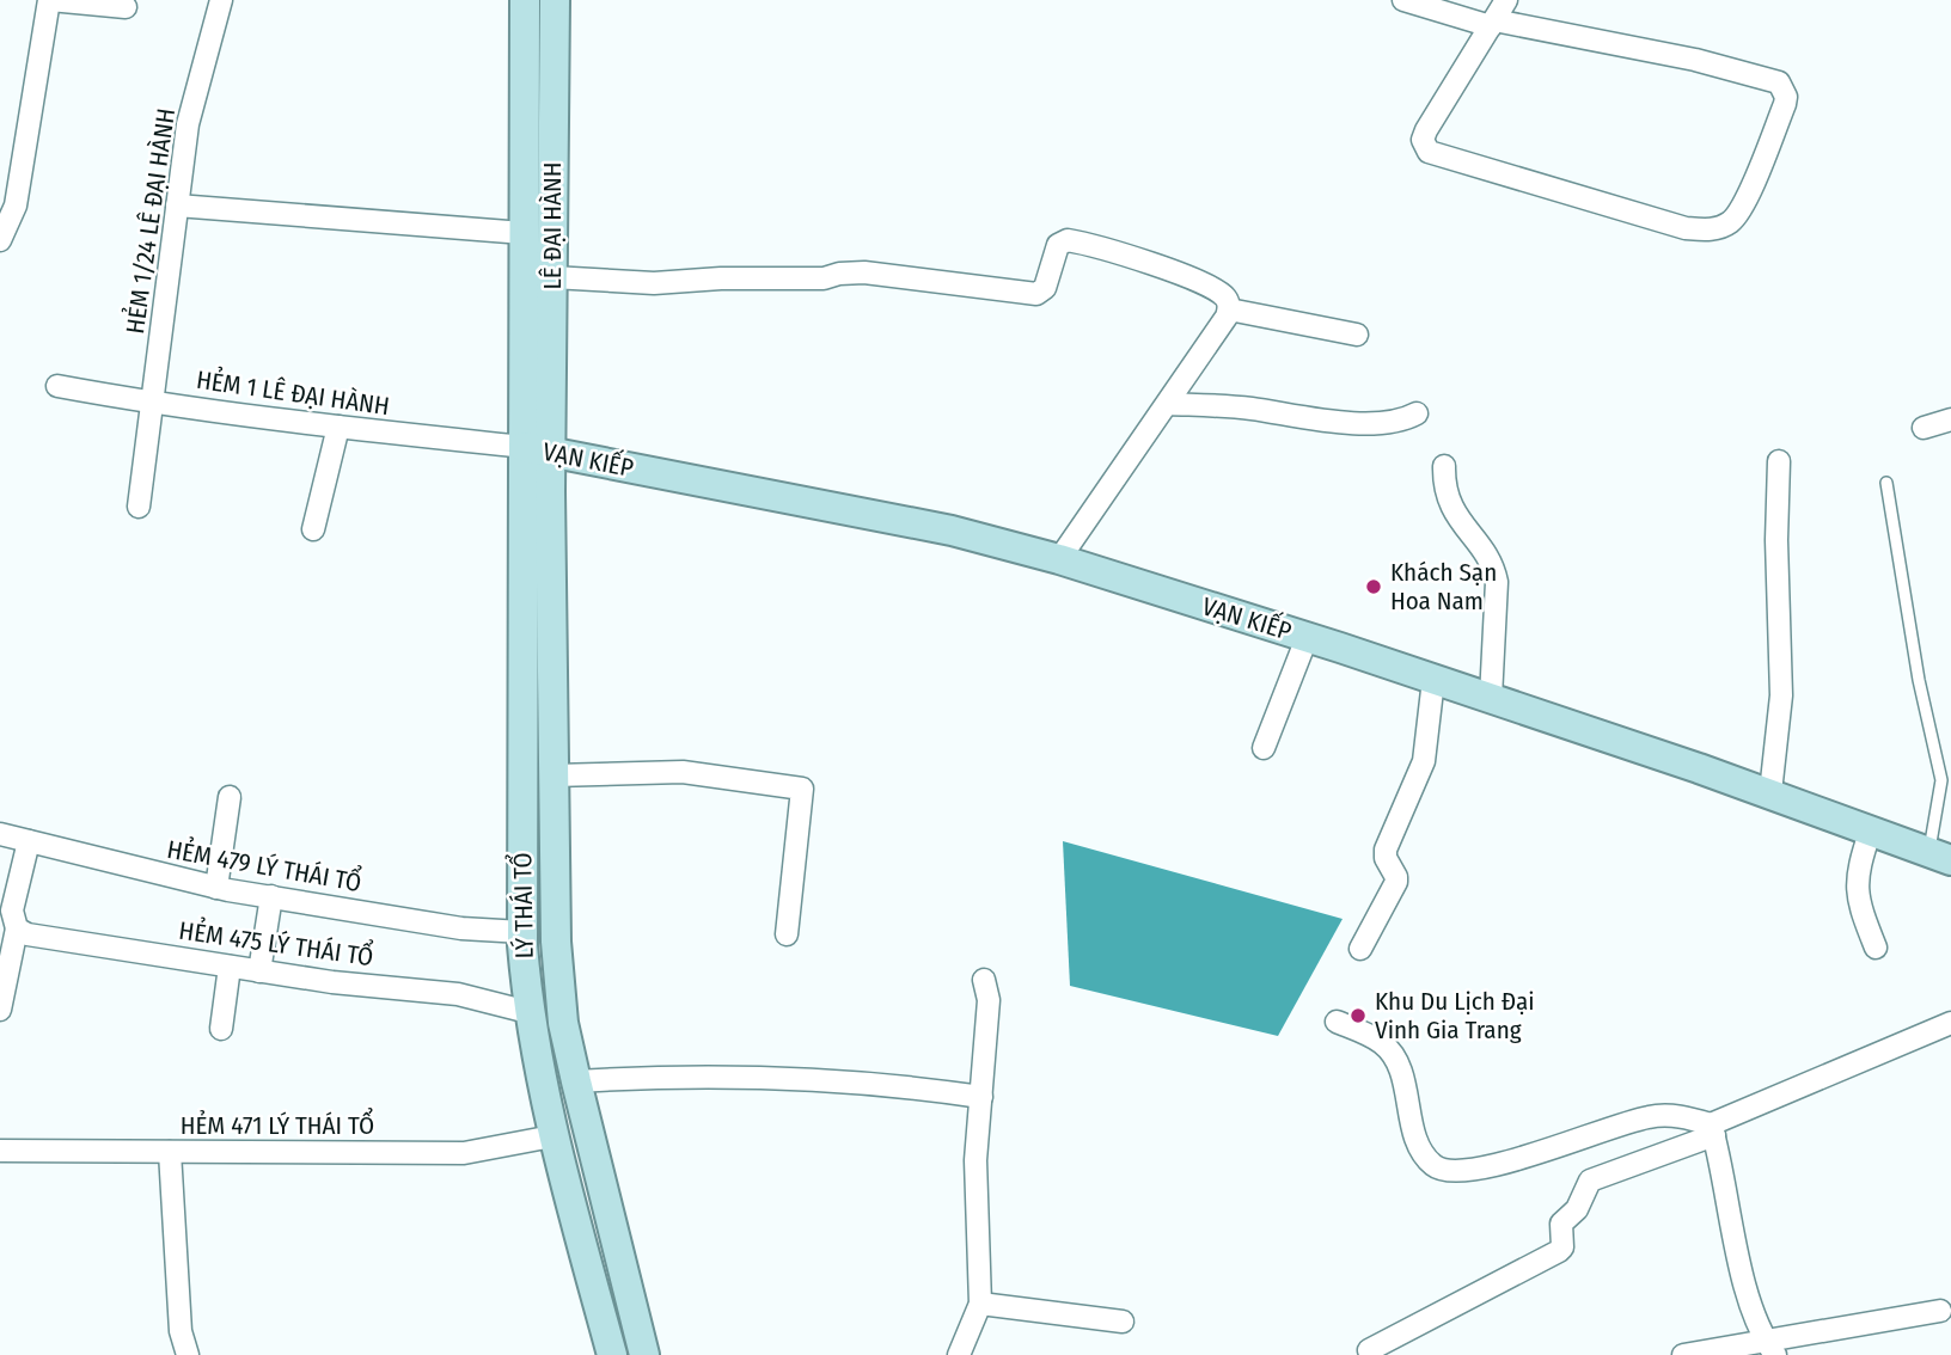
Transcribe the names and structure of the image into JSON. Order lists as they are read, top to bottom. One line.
{"streets":{"main road":["LÊ ĐẠI HÀNH","VẠN KIẾP","LÝ THÁI TỔ"],"street":["HẺM 1/24 LÊ ĐẠI HÀNH","HẺM 1 LÊ ĐẠI HÀNH","HẺM 479 LÝ THÁI TỔ","HẺM 475 LÝ THÁI TỔ","HẺM 471 LÝ THÁI TỔ"]},"crossings":[["HẺM 1/24 LÊ ĐẠI HÀNH","HẺM 1 LÊ ĐẠI HÀNH"],["LÊ ĐẠI HÀNH","HẺM 1 LÊ ĐẠI HÀNH"],["LÊ ĐẠI HÀNH","VẠN KIẾP"],["LÊ ĐẠI HÀNH","LÝ THÁI TỔ"],["HẺM 1 LÊ ĐẠI HÀNH","VẠN KIẾP"],["HẺM 1 LÊ ĐẠI HÀNH","LÝ THÁI TỔ"],["VẠN KIẾP","LÝ THÁI TỔ"],["HẺM 479 LÝ THÁI TỔ","LÝ THÁI TỔ"],["LÝ THÁI TỔ","HẺM 475 LÝ THÁI TỔ"],["LÝ THÁI TỔ","HẺM 471 LÝ THÁI TỔ"]],"places":["Khách Sạn Hoa Nam","Khu Du Lịch Đại Vinh Gia Trang"]}
